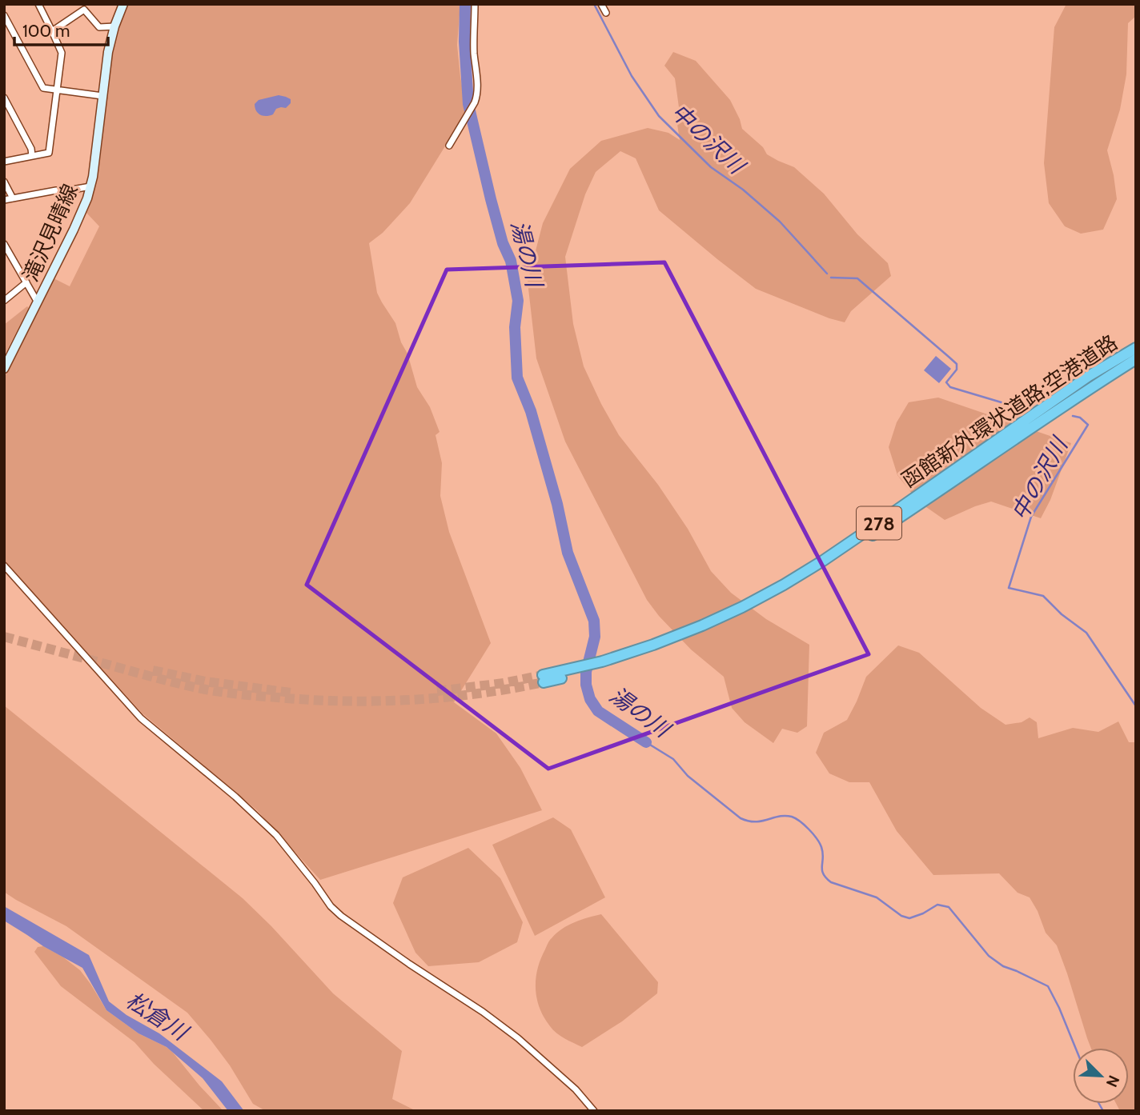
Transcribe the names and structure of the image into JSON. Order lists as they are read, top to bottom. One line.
{"streets":{"highway":["函館新外環状道路;空港道路","278"],"street":["滝沢見晴線"]},"water":["中の沢川","湯の川","松倉川"],"scale_bar":"100 m","north":"bottom right"}
